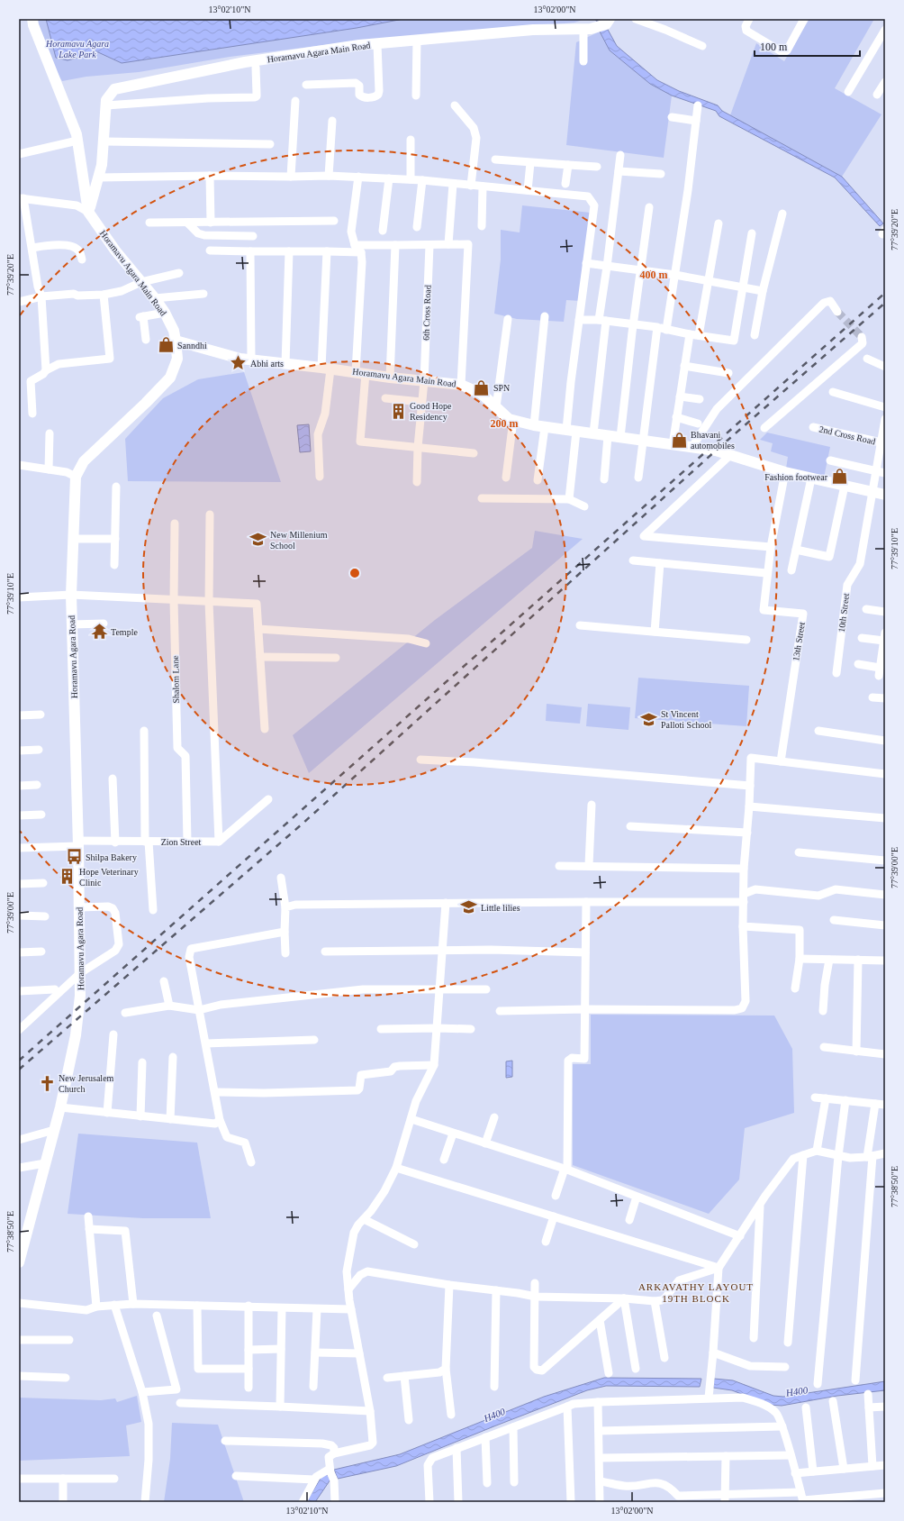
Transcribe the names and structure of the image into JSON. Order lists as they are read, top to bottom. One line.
{"streets":{"street":["Horamavu Agara Main Road","6th Cross Road","2nd Cross Road","10th Street","13th Street","Horamavu Agara Road","Shalom Lane","Zion Street"]},"crossings":[["Horamavu Agara Main Road","6th Cross Road"],["Horamavu Agara Main Road","10th Street"],["Horamavu Agara Main Road","13th Street"],["Horamavu Agara Main Road","Horamavu Agara Road"],["2nd Cross Road","10th Street"],["Horamavu Agara Road","Zion Street"],["Shalom Lane","Zion Street"]],"districts":["ARKAVATHY LAYOUT 19TH BLOCK"],"water":["H400"],"parks":["Horamavu Agara Lake Park"],"places":{"shop":["Sanndhi","SPN","Bhavani automobiles","Fashion footwear"],"place":["Abhi arts"],"building":["Good Hope Residency","Hope Veterinary Clinic"],"school or university":["New Millenium School","St Vincent Palloti School","Little lilies"],"temple":["Temple"],"bus stop":["Shilpa Bakery"],"church":["New Jerusalem Church"]},"scale_bar":"100 m","coordinates":["13°02'10\"N","13°02'00\"N","77°39'20\"E","77°39'10\"E","77°39'00\"E","77°38'50\"E"],"rings":["400 m","200 m"]}
